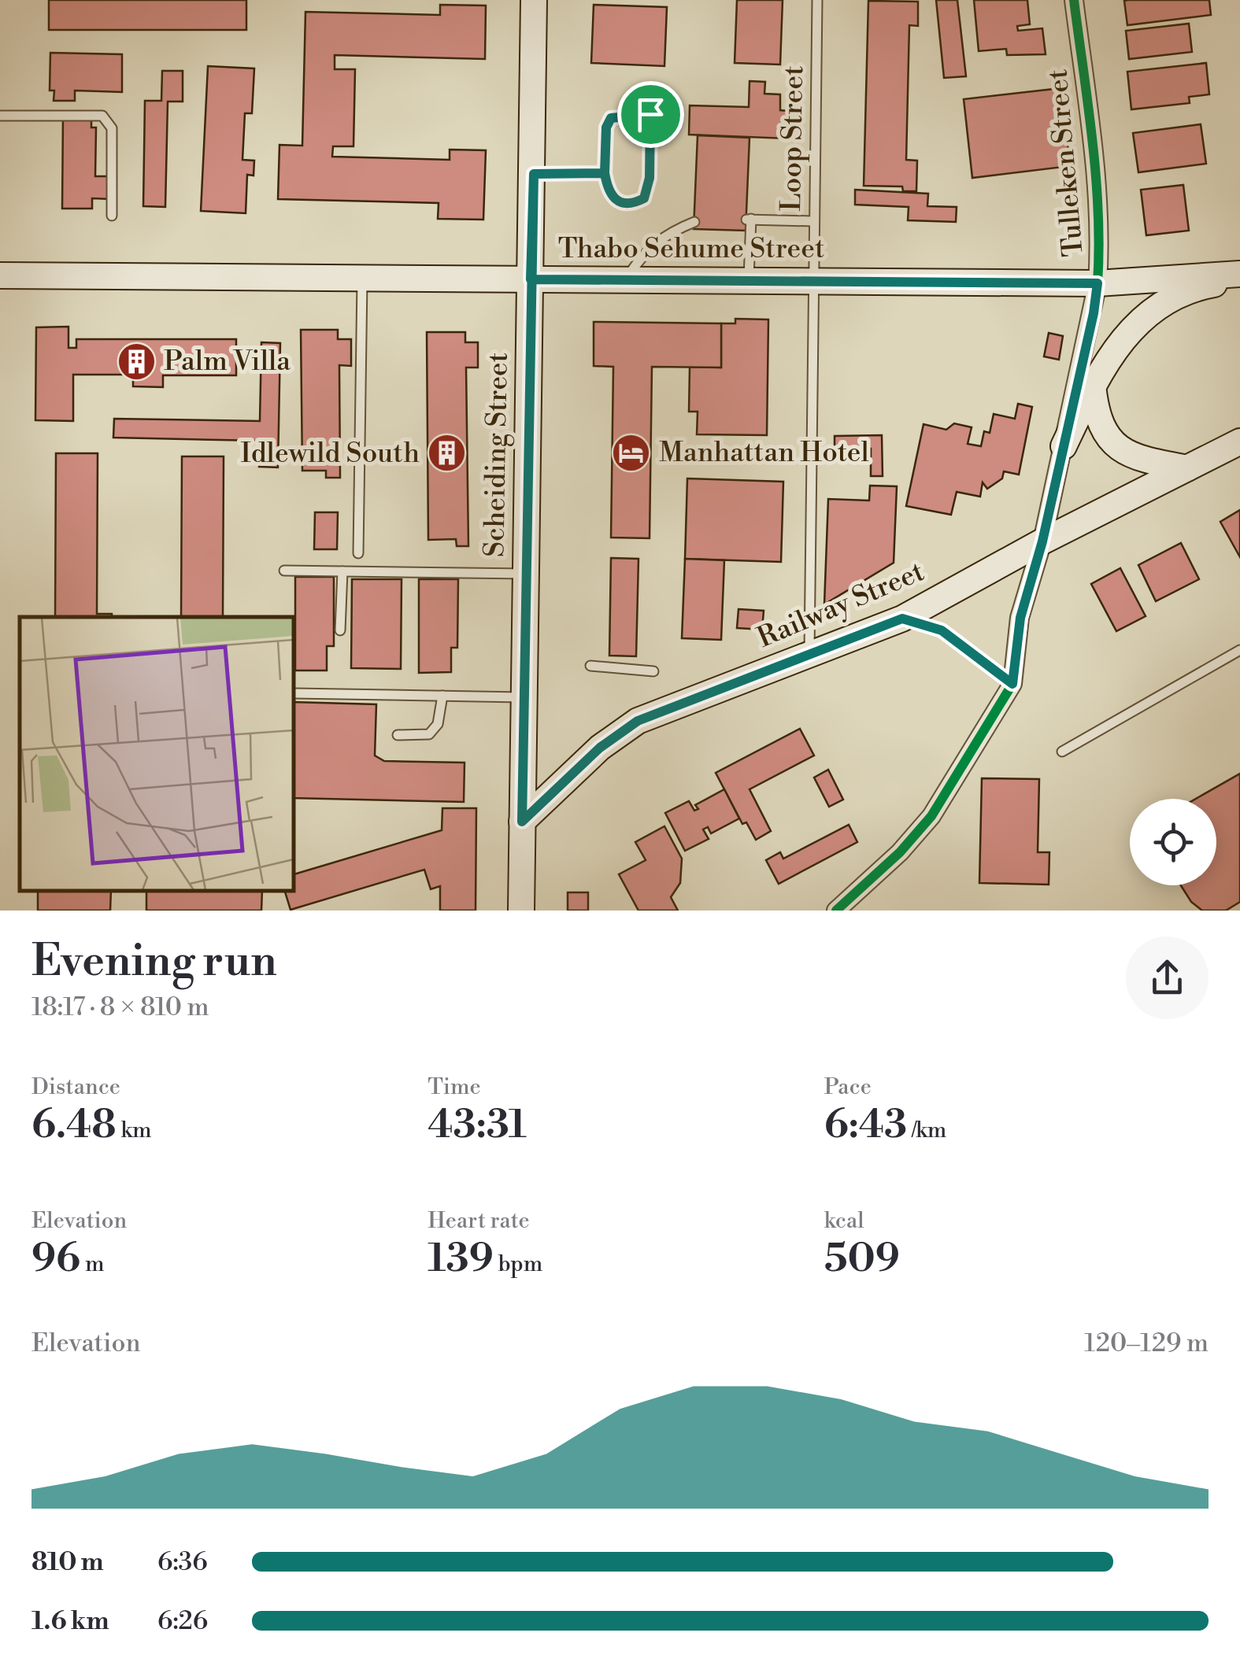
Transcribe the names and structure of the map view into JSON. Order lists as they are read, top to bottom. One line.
{"streets":{"main road":["Thabo Sehume Street","Scheiding Street","Railway Street"],"street":["Tulleken Street"],"lane":["Loop Street"]},"crossings":[["Loop Street","Thabo Sehume Street"],["Loop Street","Railway Street"],["Tulleken Street","Thabo Sehume Street"],["Tulleken Street","Railway Street"],["Thabo Sehume Street","Scheiding Street"],["Scheiding Street","Railway Street"]],"places":{"building":["Palm Villa","Idlewild South"],"hotel":["Manhattan Hotel"]},"page":{"heading":["Evening run","18:17 · 8 × 810 m"],"stats":[["Distance","6.48 km"],["Time","43:31"],["Pace","6:43 /km"],["Elevation","96 m"],["Heart rate","139 bpm"],["kcal","509"]],"chart":["Elevation","120–129 m"],"list":[{"name":"810 m","note":"6:36"},{"name":"1.6 km","note":"6:26"}]}}
